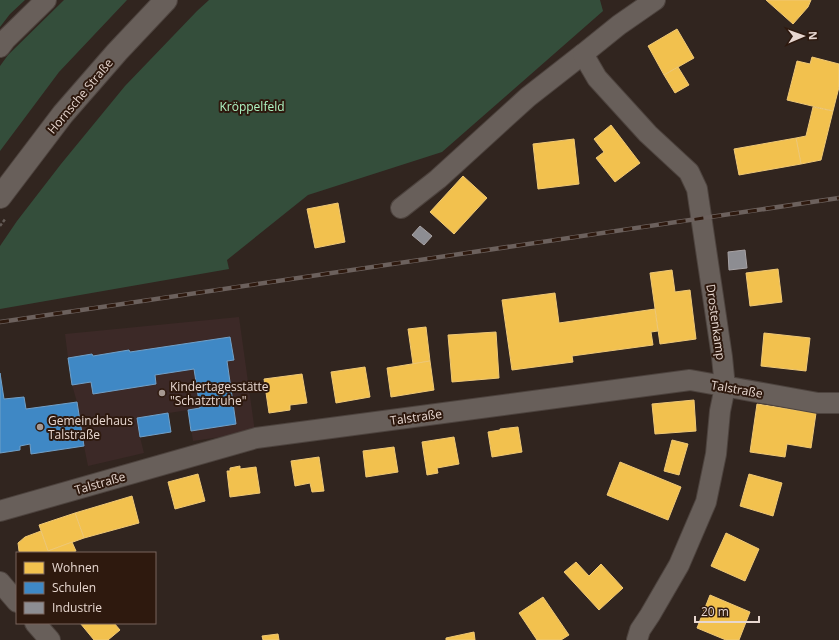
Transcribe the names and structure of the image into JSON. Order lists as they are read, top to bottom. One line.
{"streets":{"main road":["Hornsche Straße"],"street":["Drostenkamp","Talstraße"]},"crossings":[["Drostenkamp","Talstraße"]],"parks":["Kröppelfeld"],"places":["Kindertagesstätte \"Schatztruhe\"","Gemeindehaus Talstraße"],"legend":["Wohnen","Schulen","Industrie"],"scale_bar":"20 m","north":"right"}
